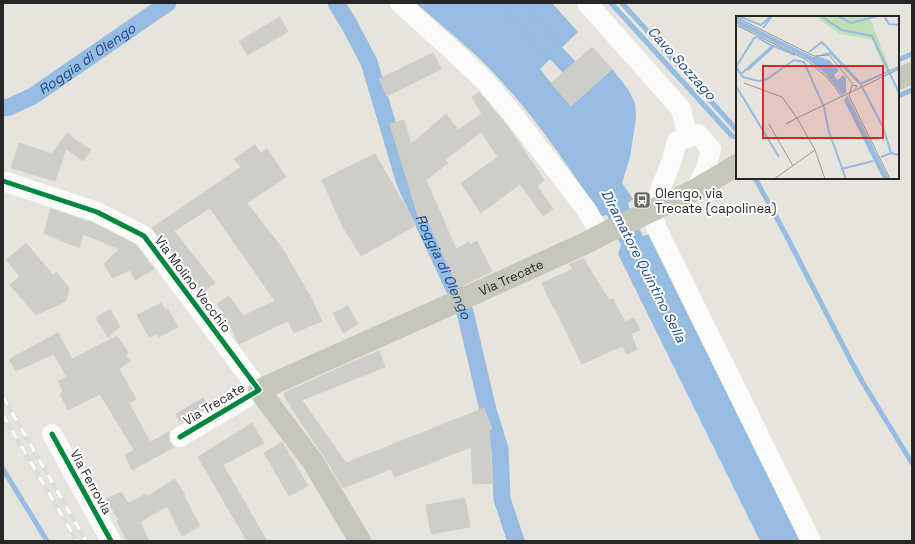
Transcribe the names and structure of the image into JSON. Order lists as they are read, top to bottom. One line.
{"streets":{"main road":["Via Trecate"],"street":["Via Molino Vecchio","Via Ferrovia"]},"crossings":[["Via Trecate","Via Molino Vecchio"]],"water":["Roggia di Olengo","Cavo Sozzago","Diramatore Quintino Sella"],"places":{"bus stop":["Olengo, via Trecate (capolinea)"]}}
